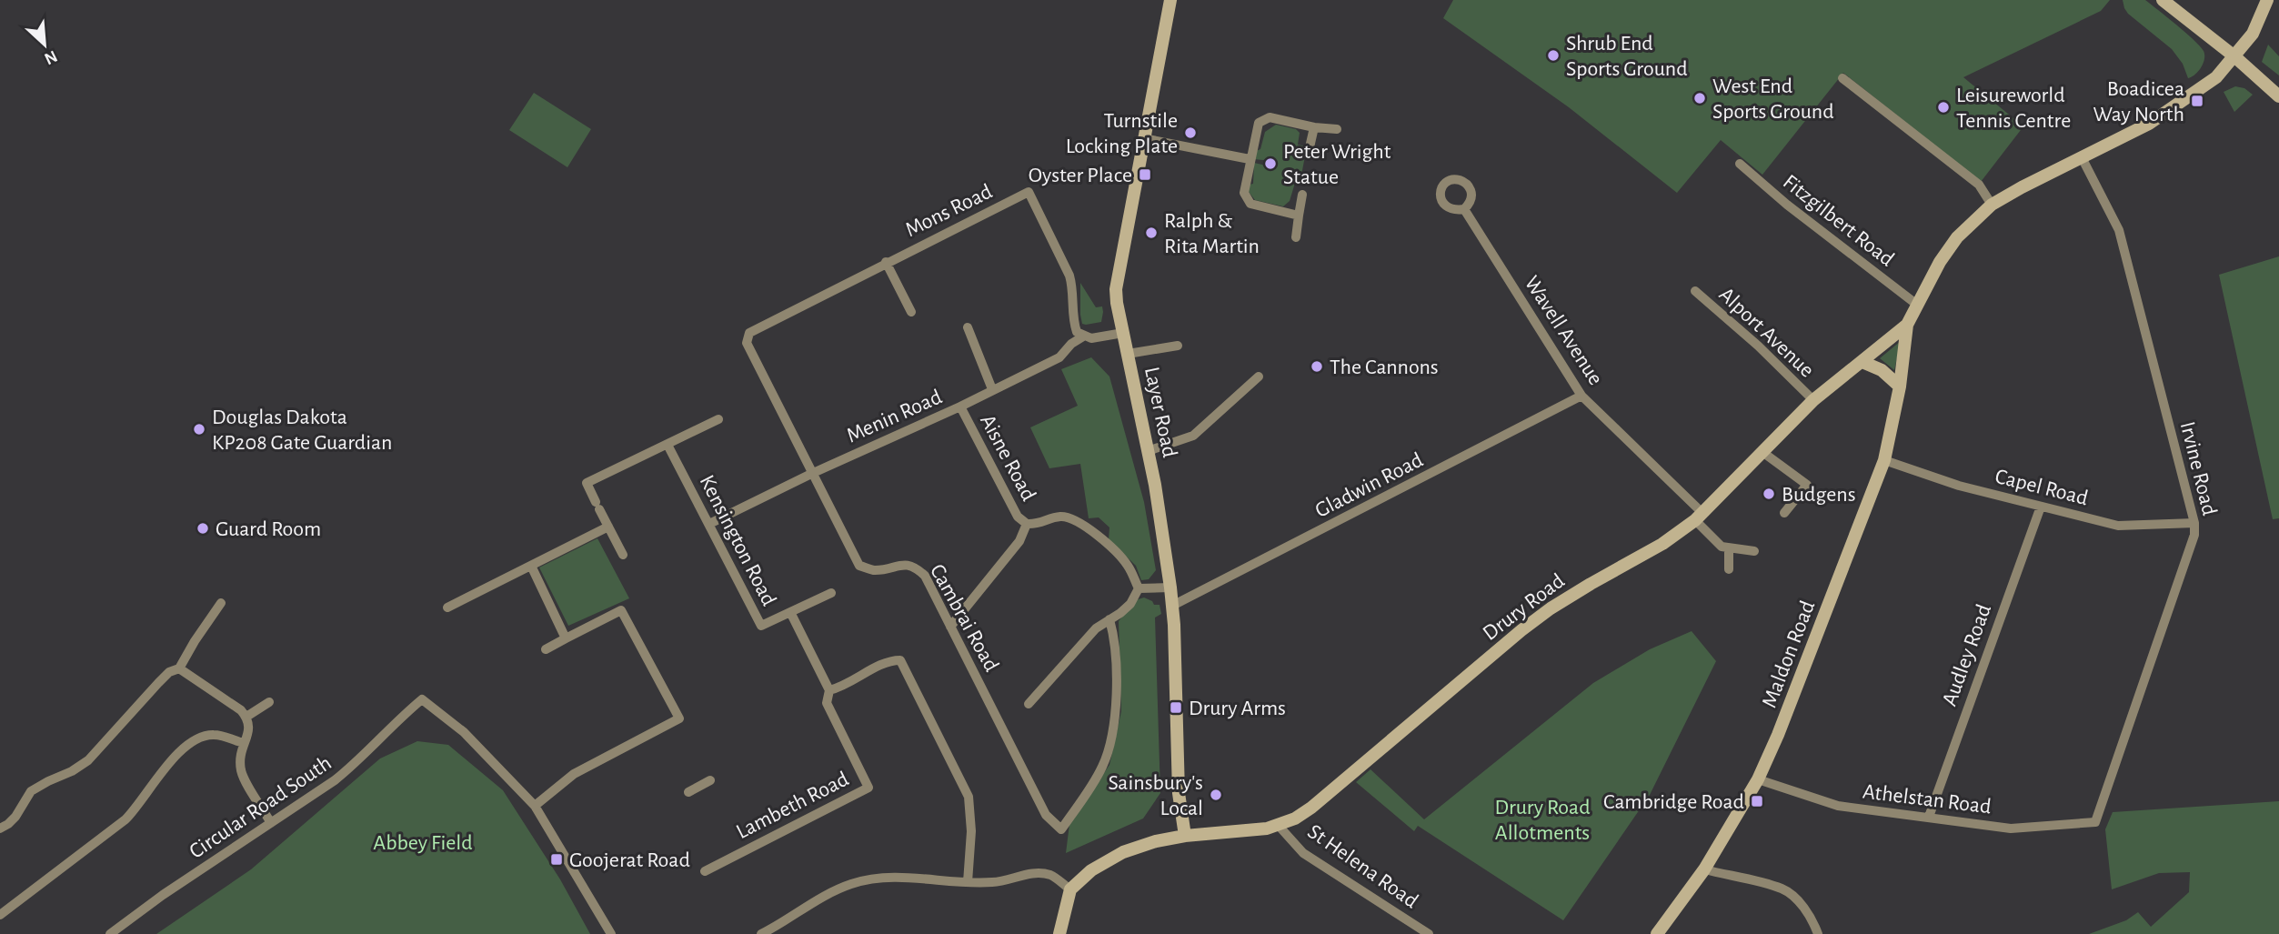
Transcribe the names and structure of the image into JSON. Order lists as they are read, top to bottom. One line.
{"streets":{"main road":["Layer Road","Drury Road","Maldon Road"],"street":["Mons Road","Fitzgilbert Road","Wavell Avenue","Alport Avenue","Menin Road","Aisne Road","Irvine Road","Gladwin Road","Capel Road","Kensington Road","Cambrai Road","Audley Road","Athelstan Road","Lambeth Road","Circular Road South","St Helena Road"]},"crossings":[["Mons Road","Menin Road"],["Mons Road","Cambrai Road"],["Wavell Avenue","Gladwin Road"],["Wavell Avenue","Drury Road"],["Alport Avenue","Drury Road"],["Layer Road","Gladwin Road"],["Layer Road","Drury Road"],["Menin Road","Aisne Road"],["Menin Road","Kensington Road"],["Menin Road","Cambrai Road"],["Aisne Road","Cambrai Road"],["Irvine Road","Capel Road"],["Irvine Road","Athelstan Road"],["Capel Road","Maldon Road"],["Capel Road","Audley Road"],["Kensington Road","Lambeth Road"],["Drury Road","Maldon Road"],["Drury Road","St Helena Road"],["Maldon Road","Athelstan Road"],["Audley Road","Athelstan Road"]],"parks":["Drury Road Allotments","Abbey Field"],"places":{"other":["Shrub End Sports Ground","West End Sports Ground","Leisureworld Tennis Centre","Turnstile Locking Plate","Peter Wright Statue","Ralph & Rita Martin","The Cannons","Douglas Dakota KP208 Gate Guardian","Budgens","Guard Room","Sainsbury's Local"],"transit":["Boadicea Way North","Oyster Place","Drury Arms","Cambridge Road","Goojerat Road"]},"north":"bottom right"}
